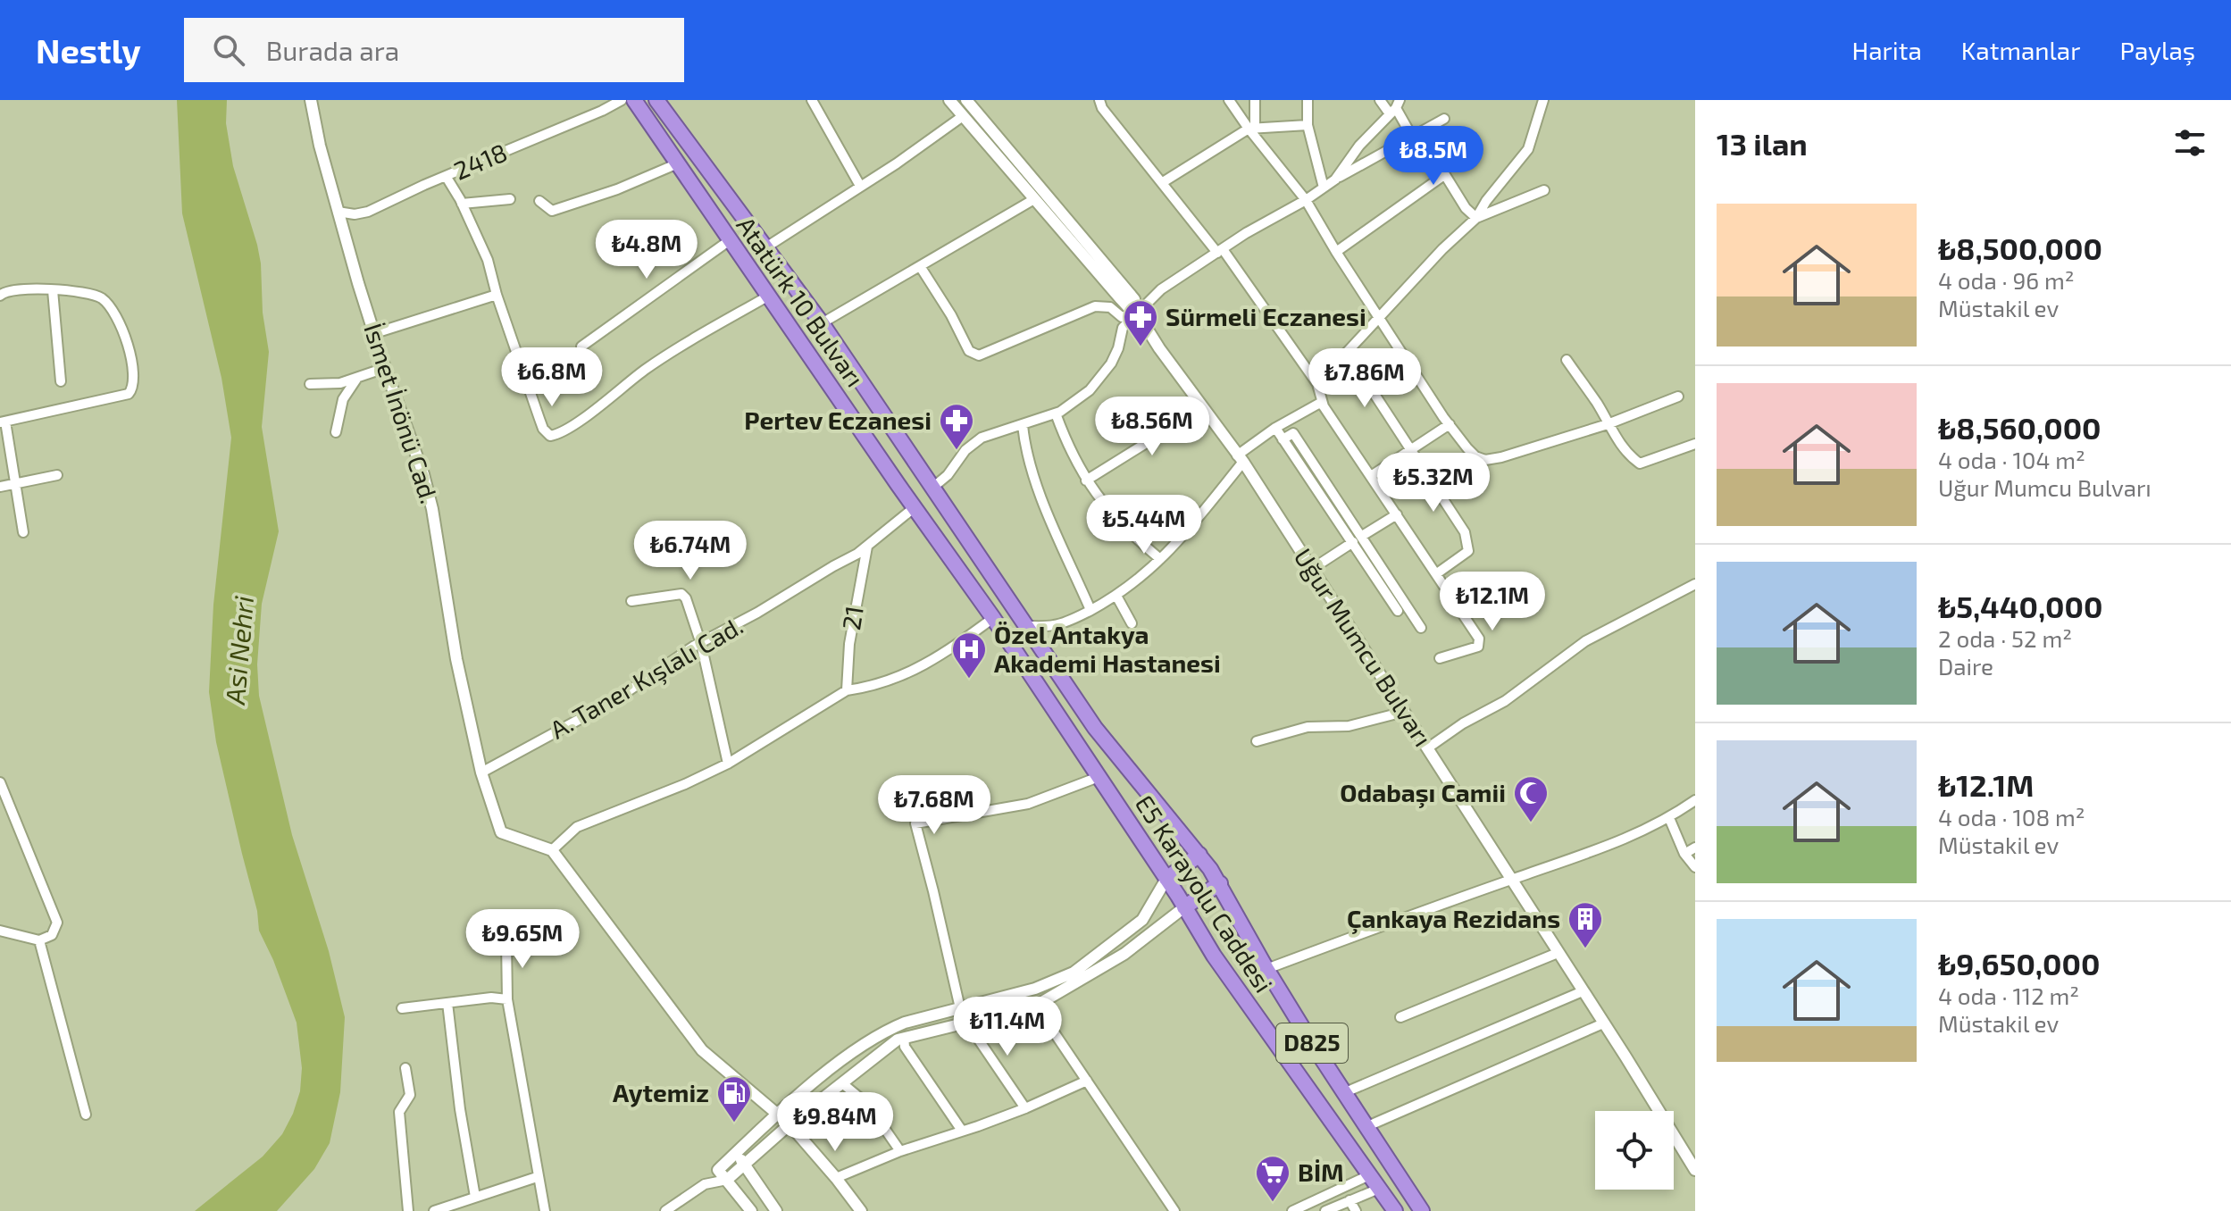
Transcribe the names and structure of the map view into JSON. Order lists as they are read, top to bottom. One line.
{"streets":{"highway":["Atatürk 10 Bulvarı","E5 Karayolu Caddesi","D825"],"street":["2418","İsmet İnönü Cad.","21","Uğur Mumcu Bulvarı","A. Taner Kışlalı Cad."]},"crossings":[["2418","İsmet İnönü Cad."],["Atatürk 10 Bulvarı","A. Taner Kışlalı Cad."],["Atatürk 10 Bulvarı","E5 Karayolu Caddesi"],["İsmet İnönü Cad.","A. Taner Kışlalı Cad."],["21","A. Taner Kışlalı Cad."]],"water":["Asi Nehri"],"places":{"pharmacy":["Sürmeli Eczanesi","Pertev Eczanesi"],"hospital":["Özel Antakya Akademi Hastanesi"],"mosque":["Odabaşı Camii"],"building":["Çankaya Rezidans"],"fuel station":["Aytemiz"],"supermarket":["BİM"]},"page":{"header":"Nestly","search":"Burada ara","nav":["Harita","Katmanlar","Paylaş"],"heading":"13 ilan","price":["₺8.5M","₺4.8M","₺6.8M","₺7.86M","₺8.56M","₺5.32M","₺5.44M","₺6.74M","₺12.1M","₺7.68M","₺9.65M","₺11.4M","₺9.84M"],"list":[{"name":"₺8,500,000","note":"4 oda · 96 m² · Müstakil ev"},{"name":"₺8,560,000","note":"4 oda · 104 m² · Uğur Mumcu Bulvarı"},{"name":"₺5,440,000","note":"2 oda · 52 m² · Daire"},{"name":"₺12.1M","note":"4 oda · 108 m² · Müstakil ev"},{"name":"₺9,650,000","note":"4 oda · 112 m² · Müstakil ev"}]}}
